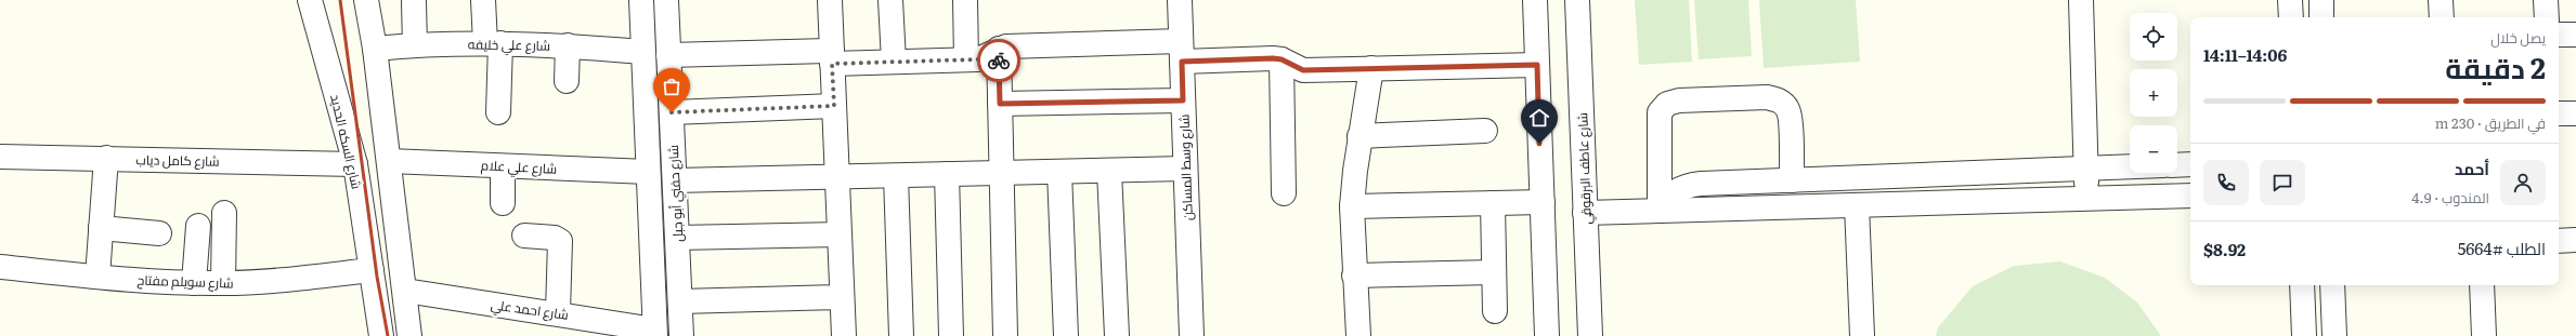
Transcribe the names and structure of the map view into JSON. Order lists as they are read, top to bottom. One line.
{"streets":{"street":["شارع علي خليفه","شارع السكه الحديد","شارع كامل دياب","شارع علي علام","شارع وسط المساكن","شارع عاطف البرقوقي","شارع حفني أبو جبل","شارع سويلم مفتاح","شارع احمد علي"]},"crossings":[["شارع علي خليفه","شارع حفني أبو جبل"],["شارع السكه الحديد","شارع كامل دياب"],["شارع السكه الحديد","شارع سويلم مفتاح"],["شارع علي علام","شارع حفني أبو جبل"],["شارع حفني أبو جبل","شارع احمد علي"]],"page":{"map_buttons":["+","−"],"heading":["2 دقيقة","يصل خلال","14:06–14:11"],"panel":["أحمد","المندوب · 4.9","الطلب #5664","$8.92"],"bar":"في الطريق · 230 m"}}
